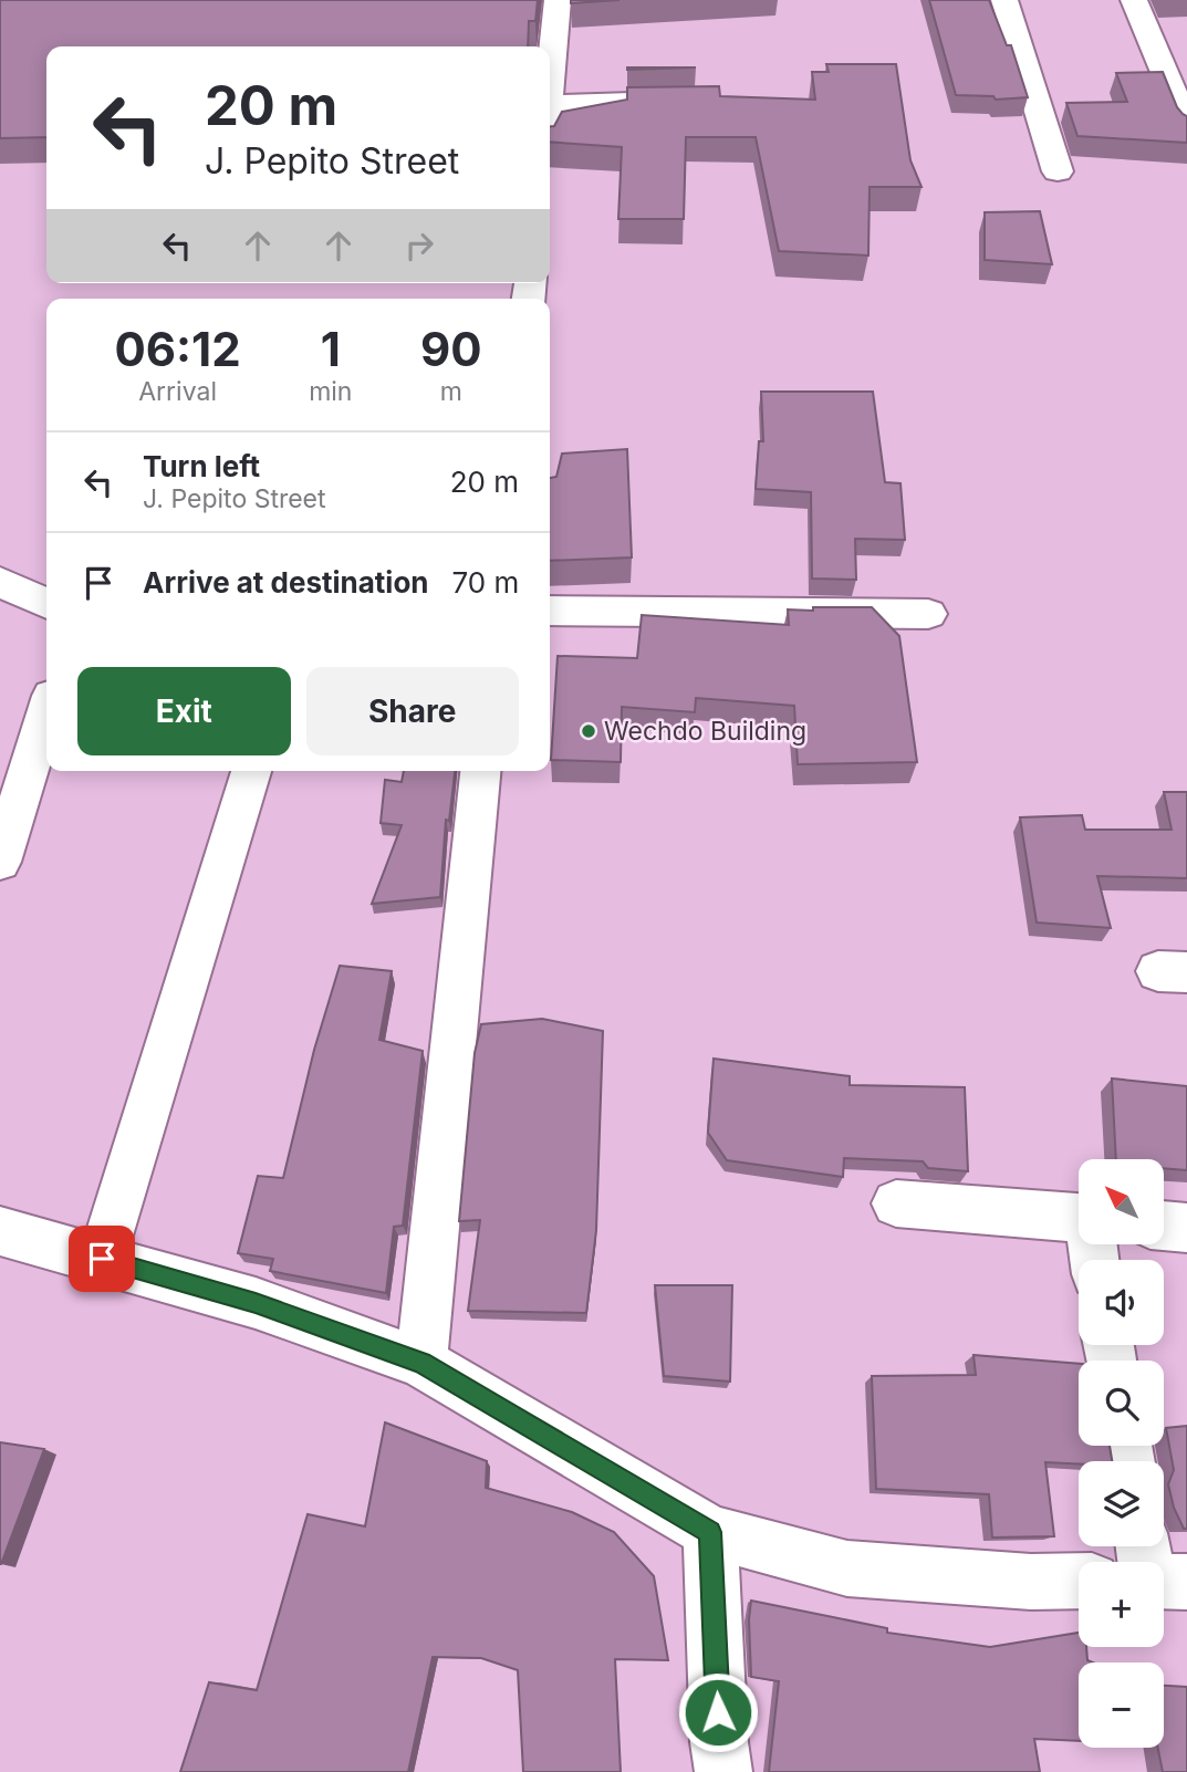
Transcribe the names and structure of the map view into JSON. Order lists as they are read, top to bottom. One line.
{"places":["Wechdo Building"],"north":"top left","page":{"turn":["20 m","J. Pepito Street"],"eta":["06:12","Arrival","1","min","90","m"],"list":[{"name":"Turn left","note":"J. Pepito Street","value":"20 m"},{"name":"Arrive at destination","value":"70 m"}],"buttons":["Exit","Share"],"map_buttons":["+","−"]}}
